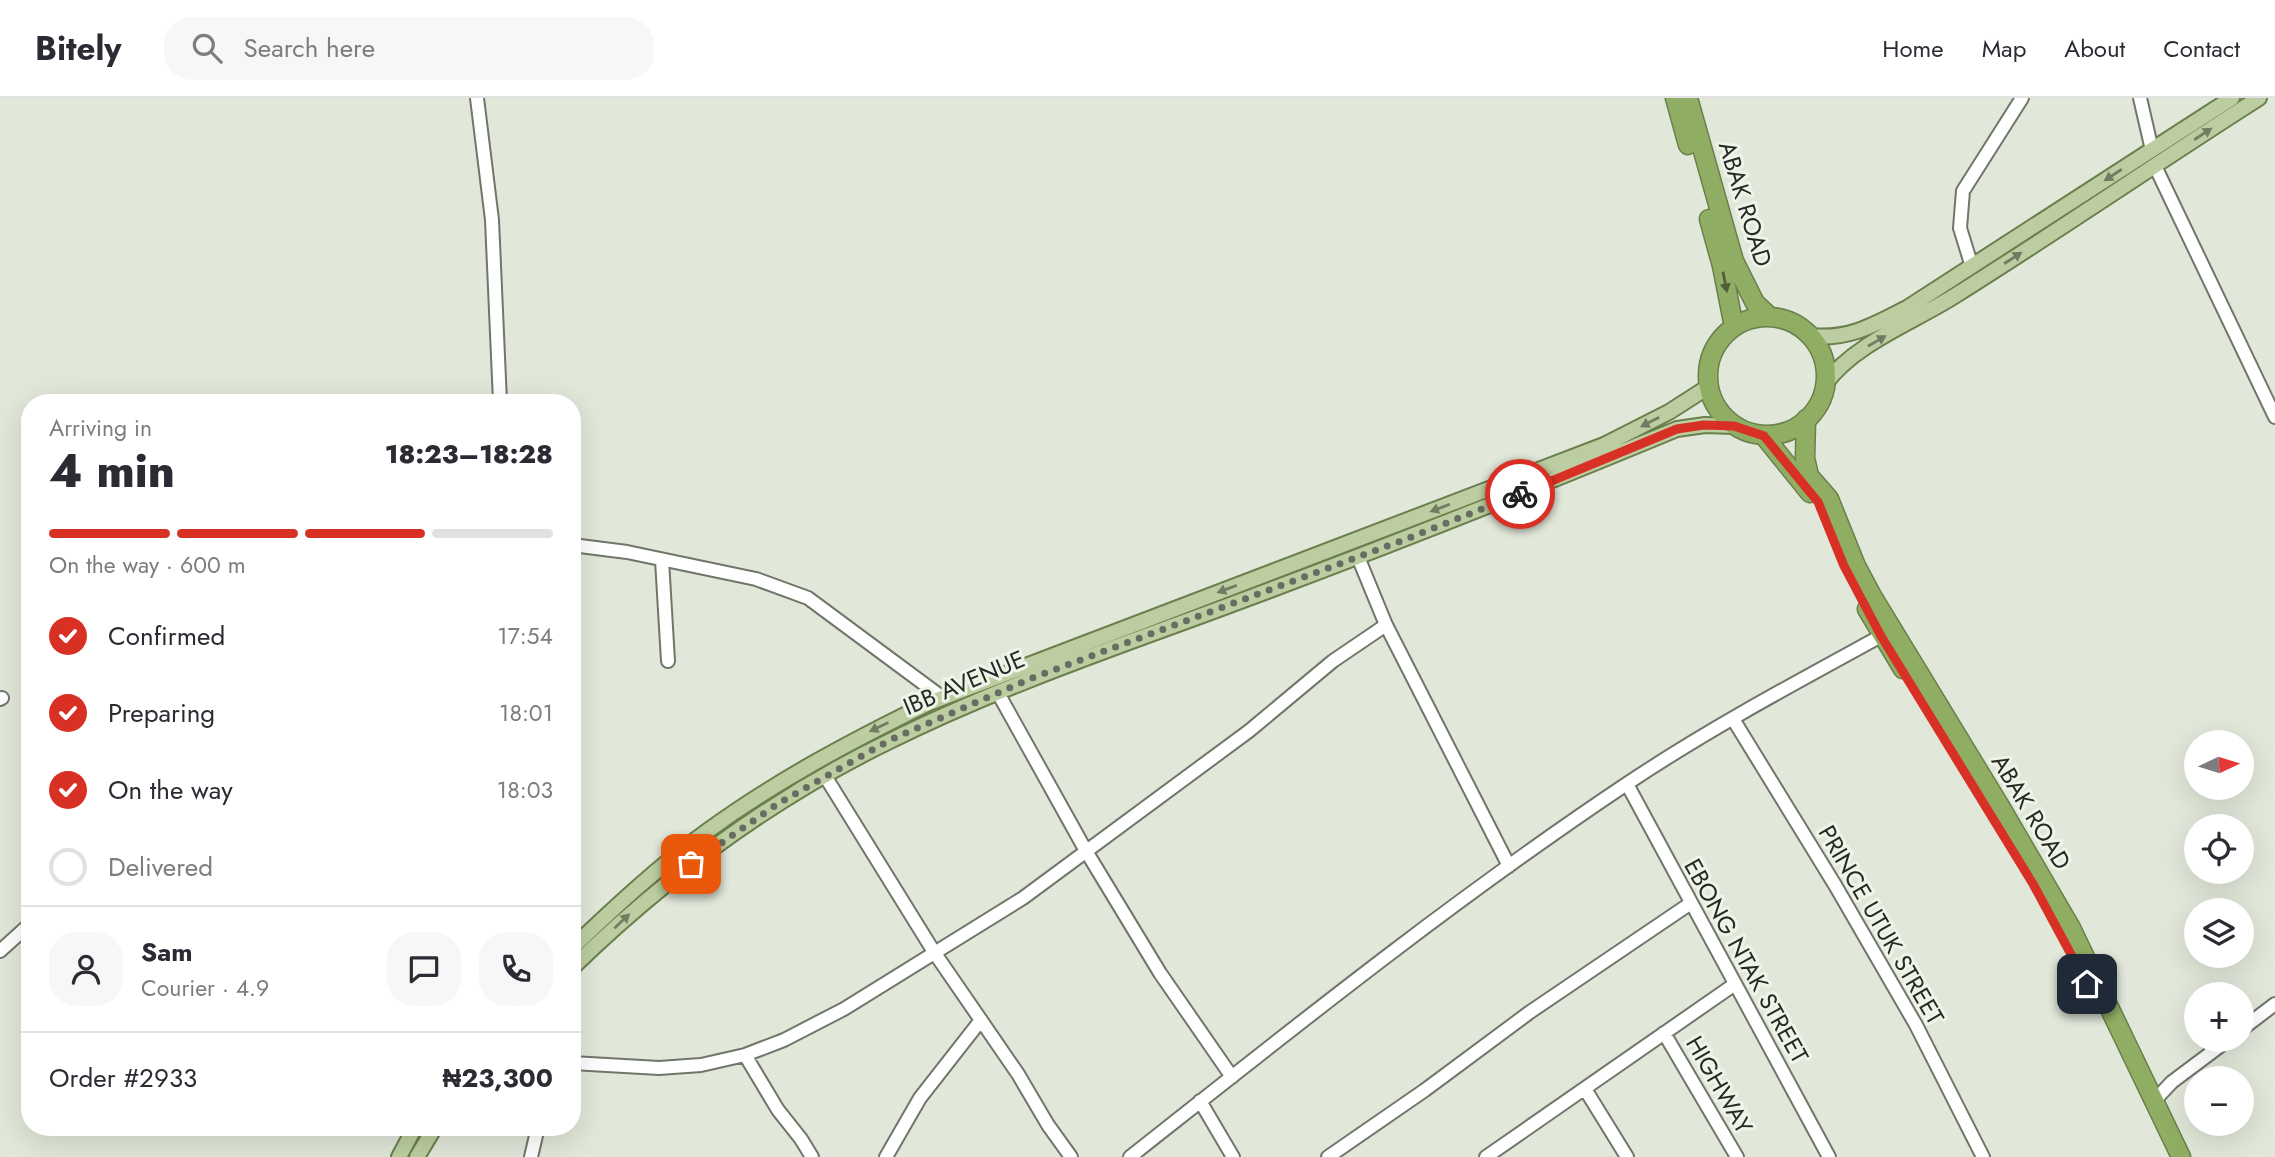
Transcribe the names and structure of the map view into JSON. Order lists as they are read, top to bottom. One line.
{"streets":{"highway":["ABAK ROAD"],"main road":["IBB AVENUE"],"street":["PRINCE UTUK STREET","EBONG NTAK STREET","HIGHWAY"]},"crossings":[["ABAK ROAD","IBB AVENUE"]],"north":"right","page":{"header":"Bitely","search":"Search here","nav":["Home","Map","About","Contact"],"heading":["4 min","Arriving in","18:23–18:28"],"panel":["Sam","Courier · 4.9","Order #2933","₦23,300"],"bar":"On the way · 600 m","list":[["Confirmed","17:54"],["Preparing","18:01"],["On the way","18:03"],"Delivered"],"map_buttons":["+","−"]}}
